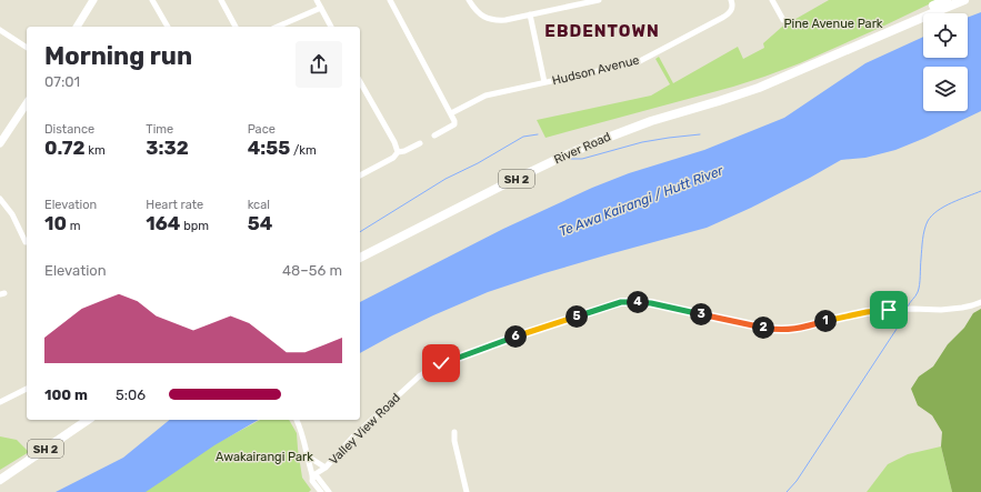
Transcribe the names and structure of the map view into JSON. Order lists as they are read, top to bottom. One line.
{"streets":{"highway":["River Road","SH 2"],"street":["Hudson Avenue","Valley View Road"]},"districts":["EBDENTOWN"],"water":["Te Awa Kairangi / Hutt River"],"parks":["Pine Avenue Park","Awakairangi Park"],"page":{"heading":["Morning run","07:01"],"stats":[["Distance","0.72 km"],["Time","3:32"],["Pace","4:55 /km"],["Elevation","10 m"],["Heart rate","164 bpm"],["kcal","54"]],"chart":["Elevation","48–56 m"],"pins":["4","3","5","1","2","6"],"list":[{"name":"100 m","note":"5:06"}]}}
